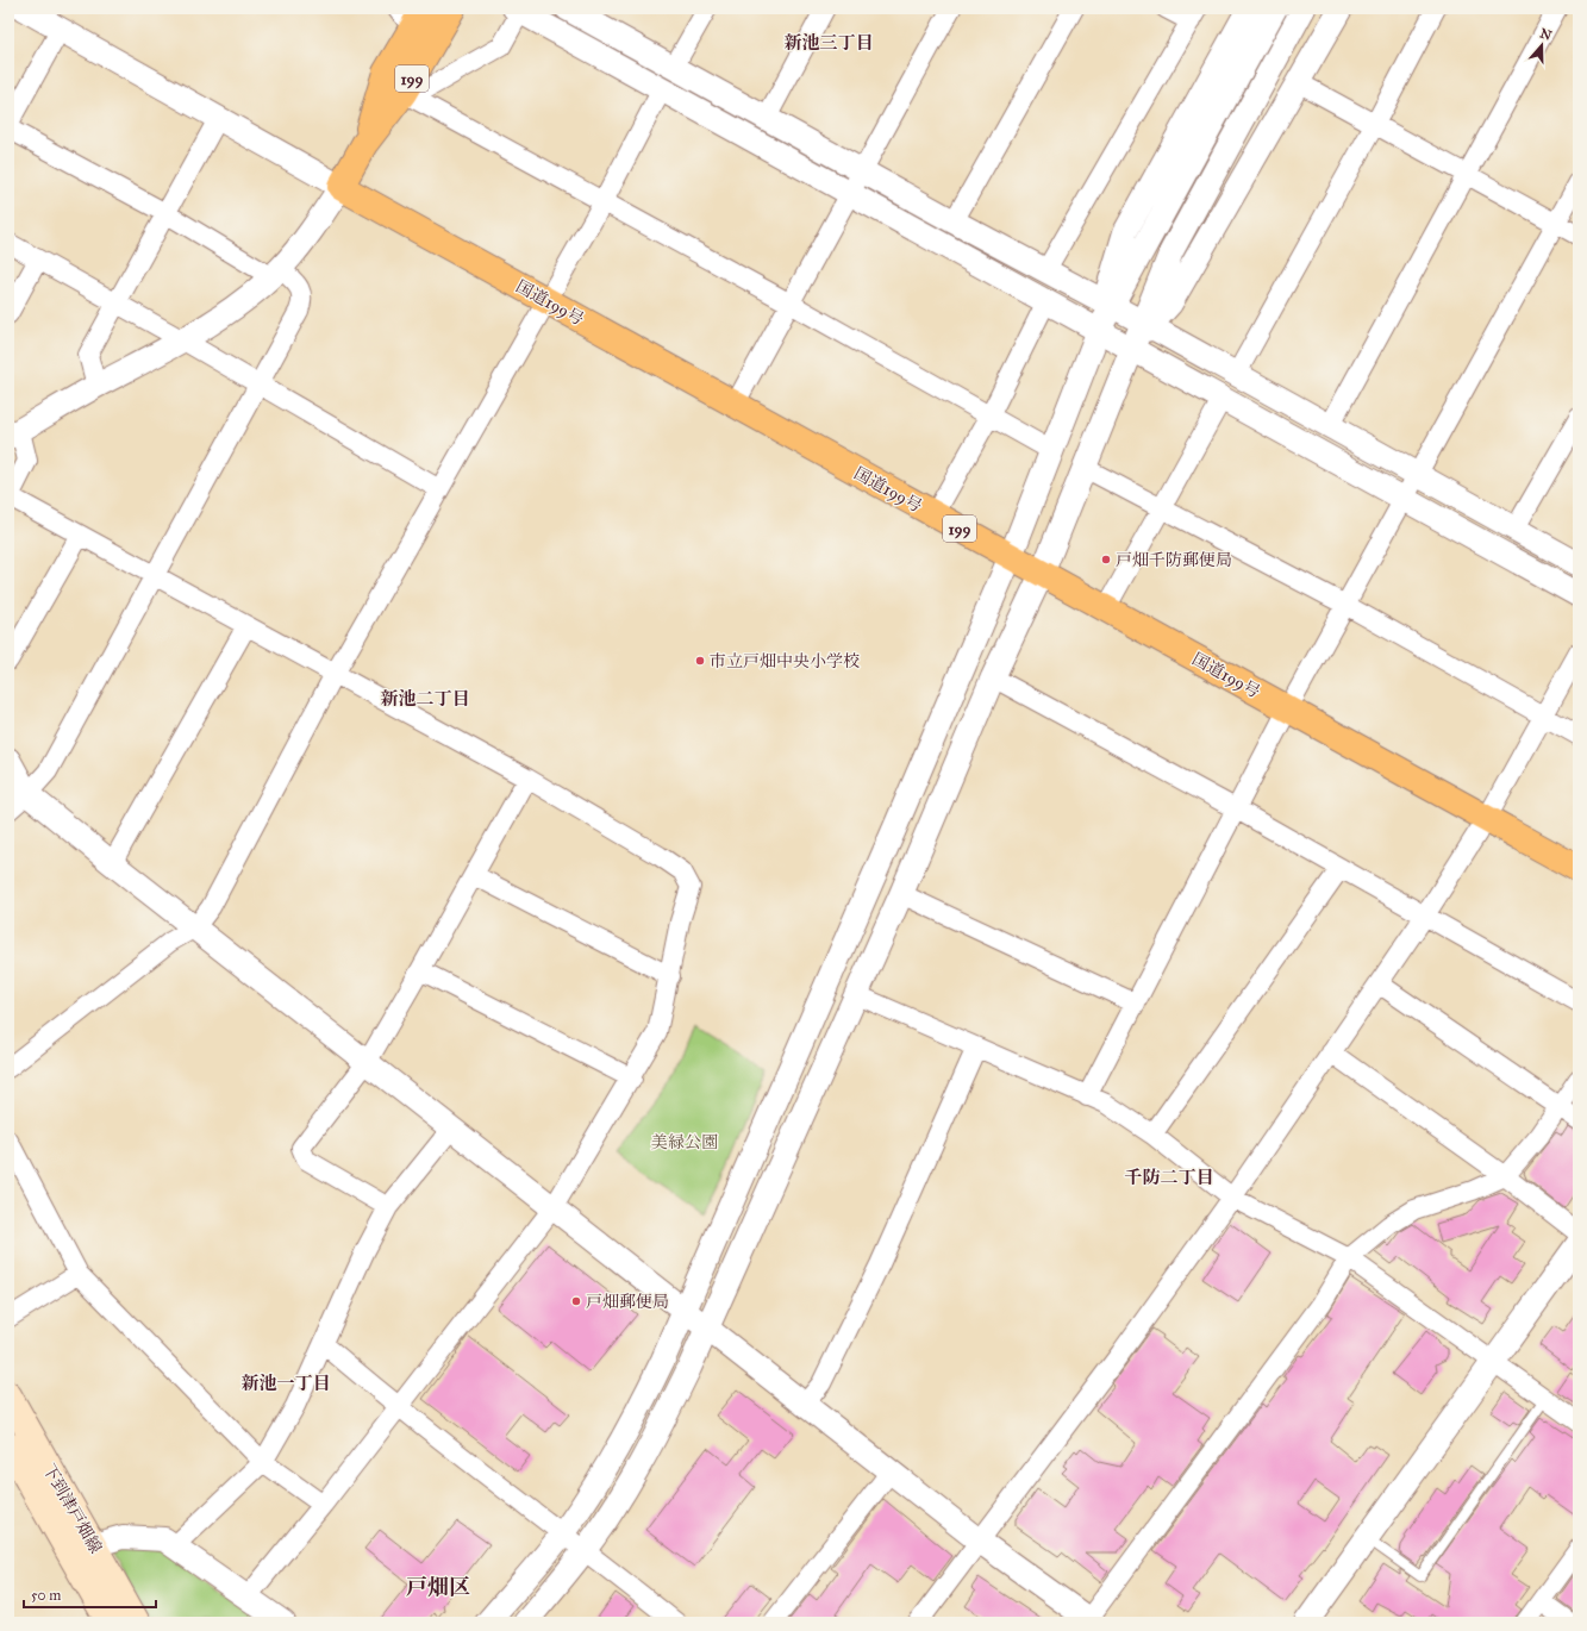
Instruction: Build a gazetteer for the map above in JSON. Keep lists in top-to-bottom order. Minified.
{"streets":{"highway":["199","国道199号"],"main road":["下到津戸畑線"]},"crossings":[["199","国道199号"]],"districts":["新池三丁目","新池二丁目","千防二丁目","新池一丁目","戸畑区"],"parks":["美緑公園"],"places":["戸畑千防郵便局","市立戸畑中央小学校","戸畑郵便局"],"scale_bar":"50 m","north":"top"}
